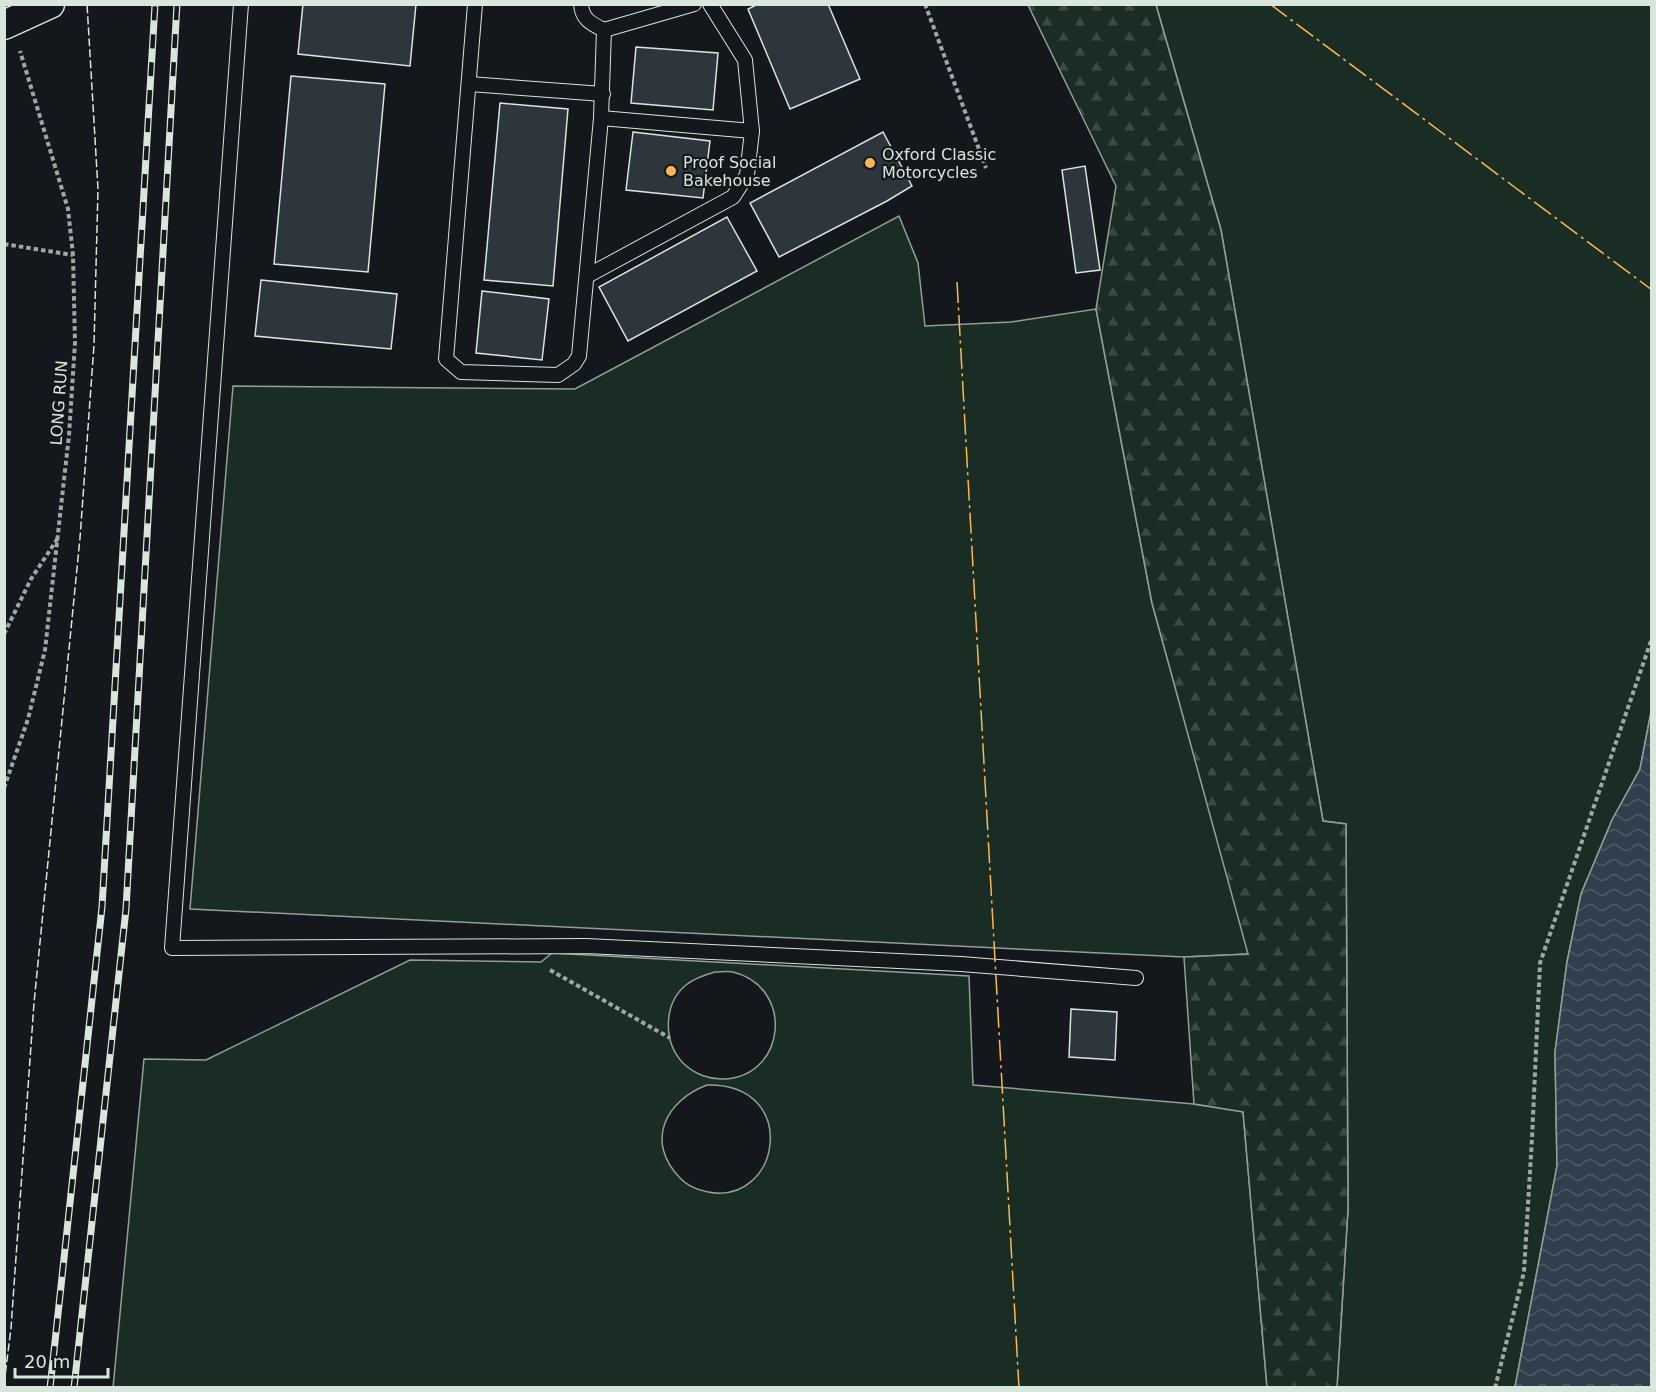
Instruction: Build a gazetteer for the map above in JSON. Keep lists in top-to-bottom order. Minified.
{"streets":{"path":["LONG RUN"]},"places":["Oxford Classic Motorcycles","Proof Social Bakehouse"],"scale_bar":"20 m"}
